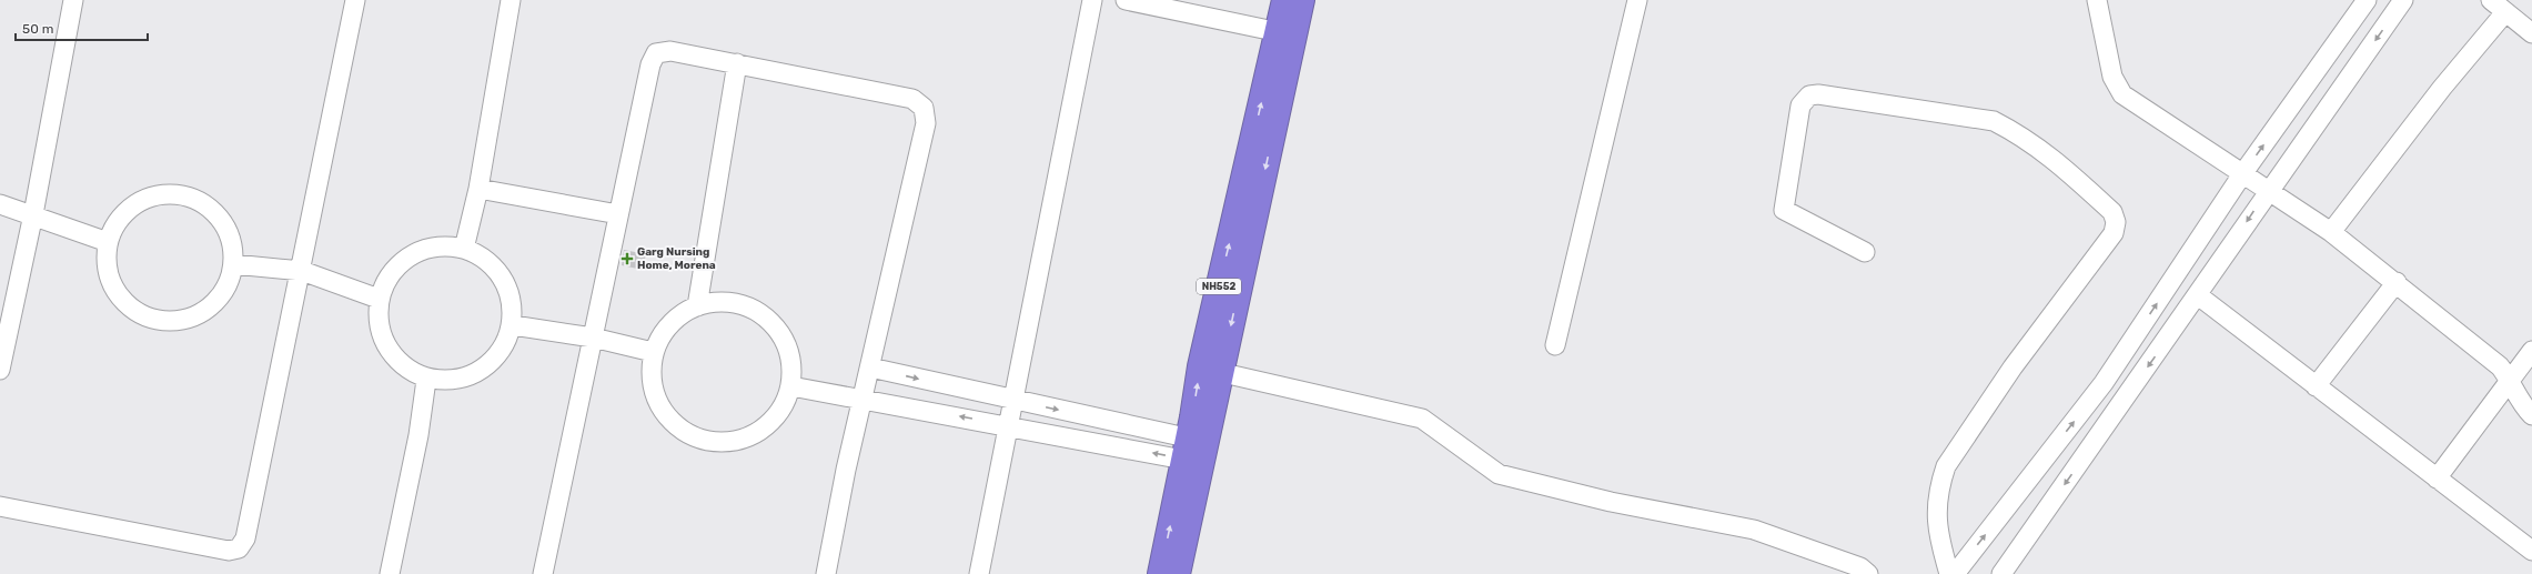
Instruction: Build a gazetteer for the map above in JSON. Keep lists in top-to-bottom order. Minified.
{"streets":{"highway":["NH552"]},"places":{"health":["Garg Nursing Home, Morena"]},"scale_bar":"50 m"}
